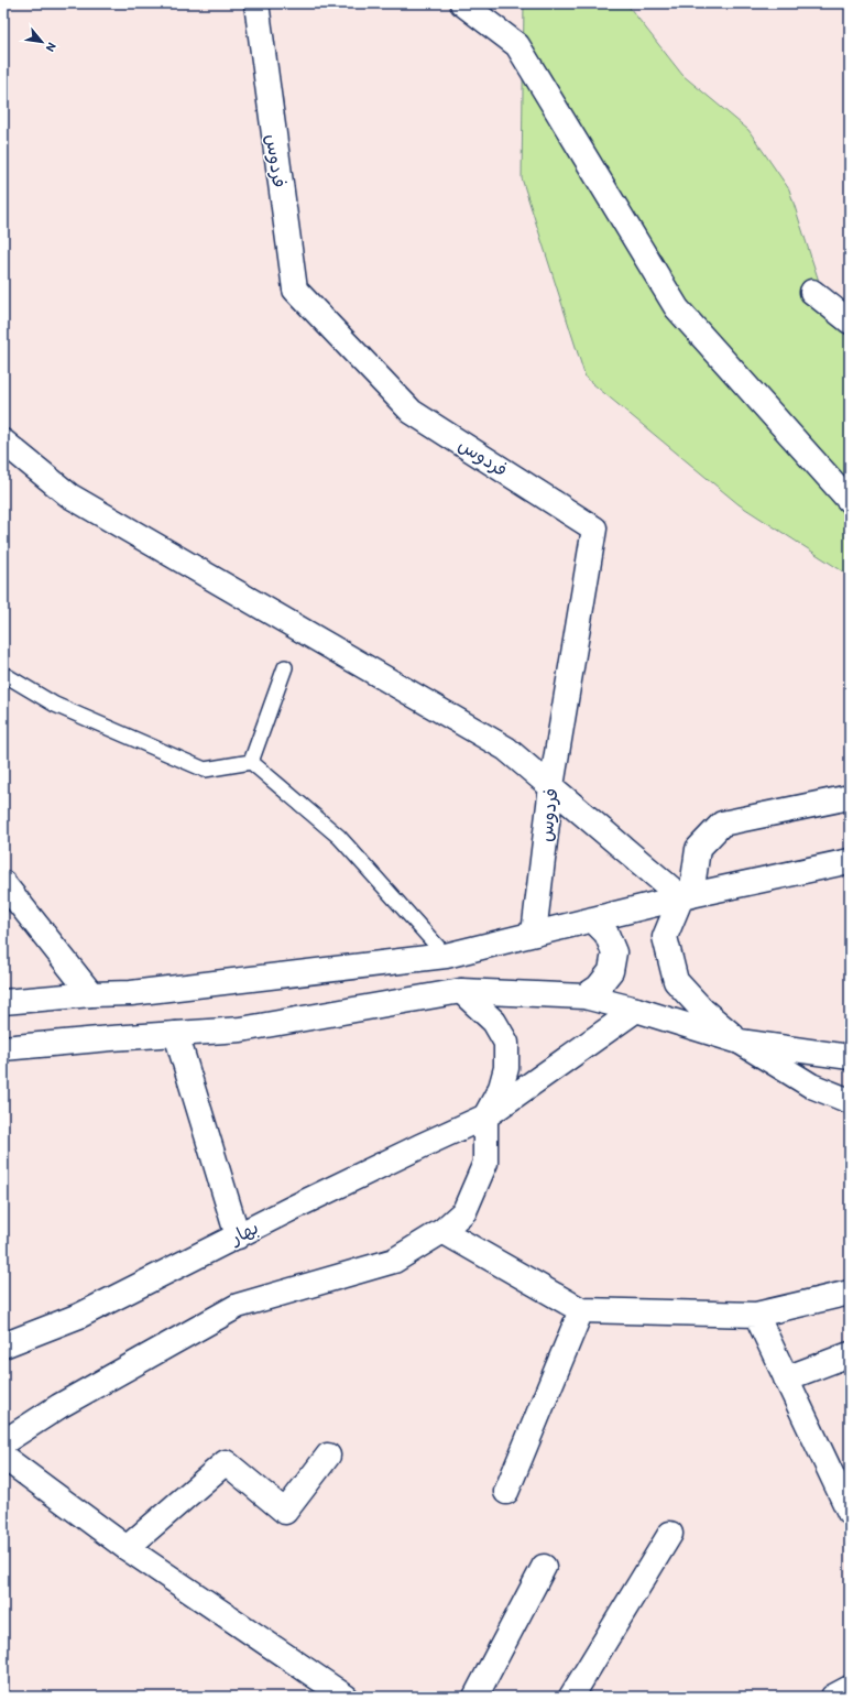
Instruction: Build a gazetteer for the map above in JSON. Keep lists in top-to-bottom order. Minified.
{"streets":{"street":["فردوس","بهار"]},"north":"bottom right"}
